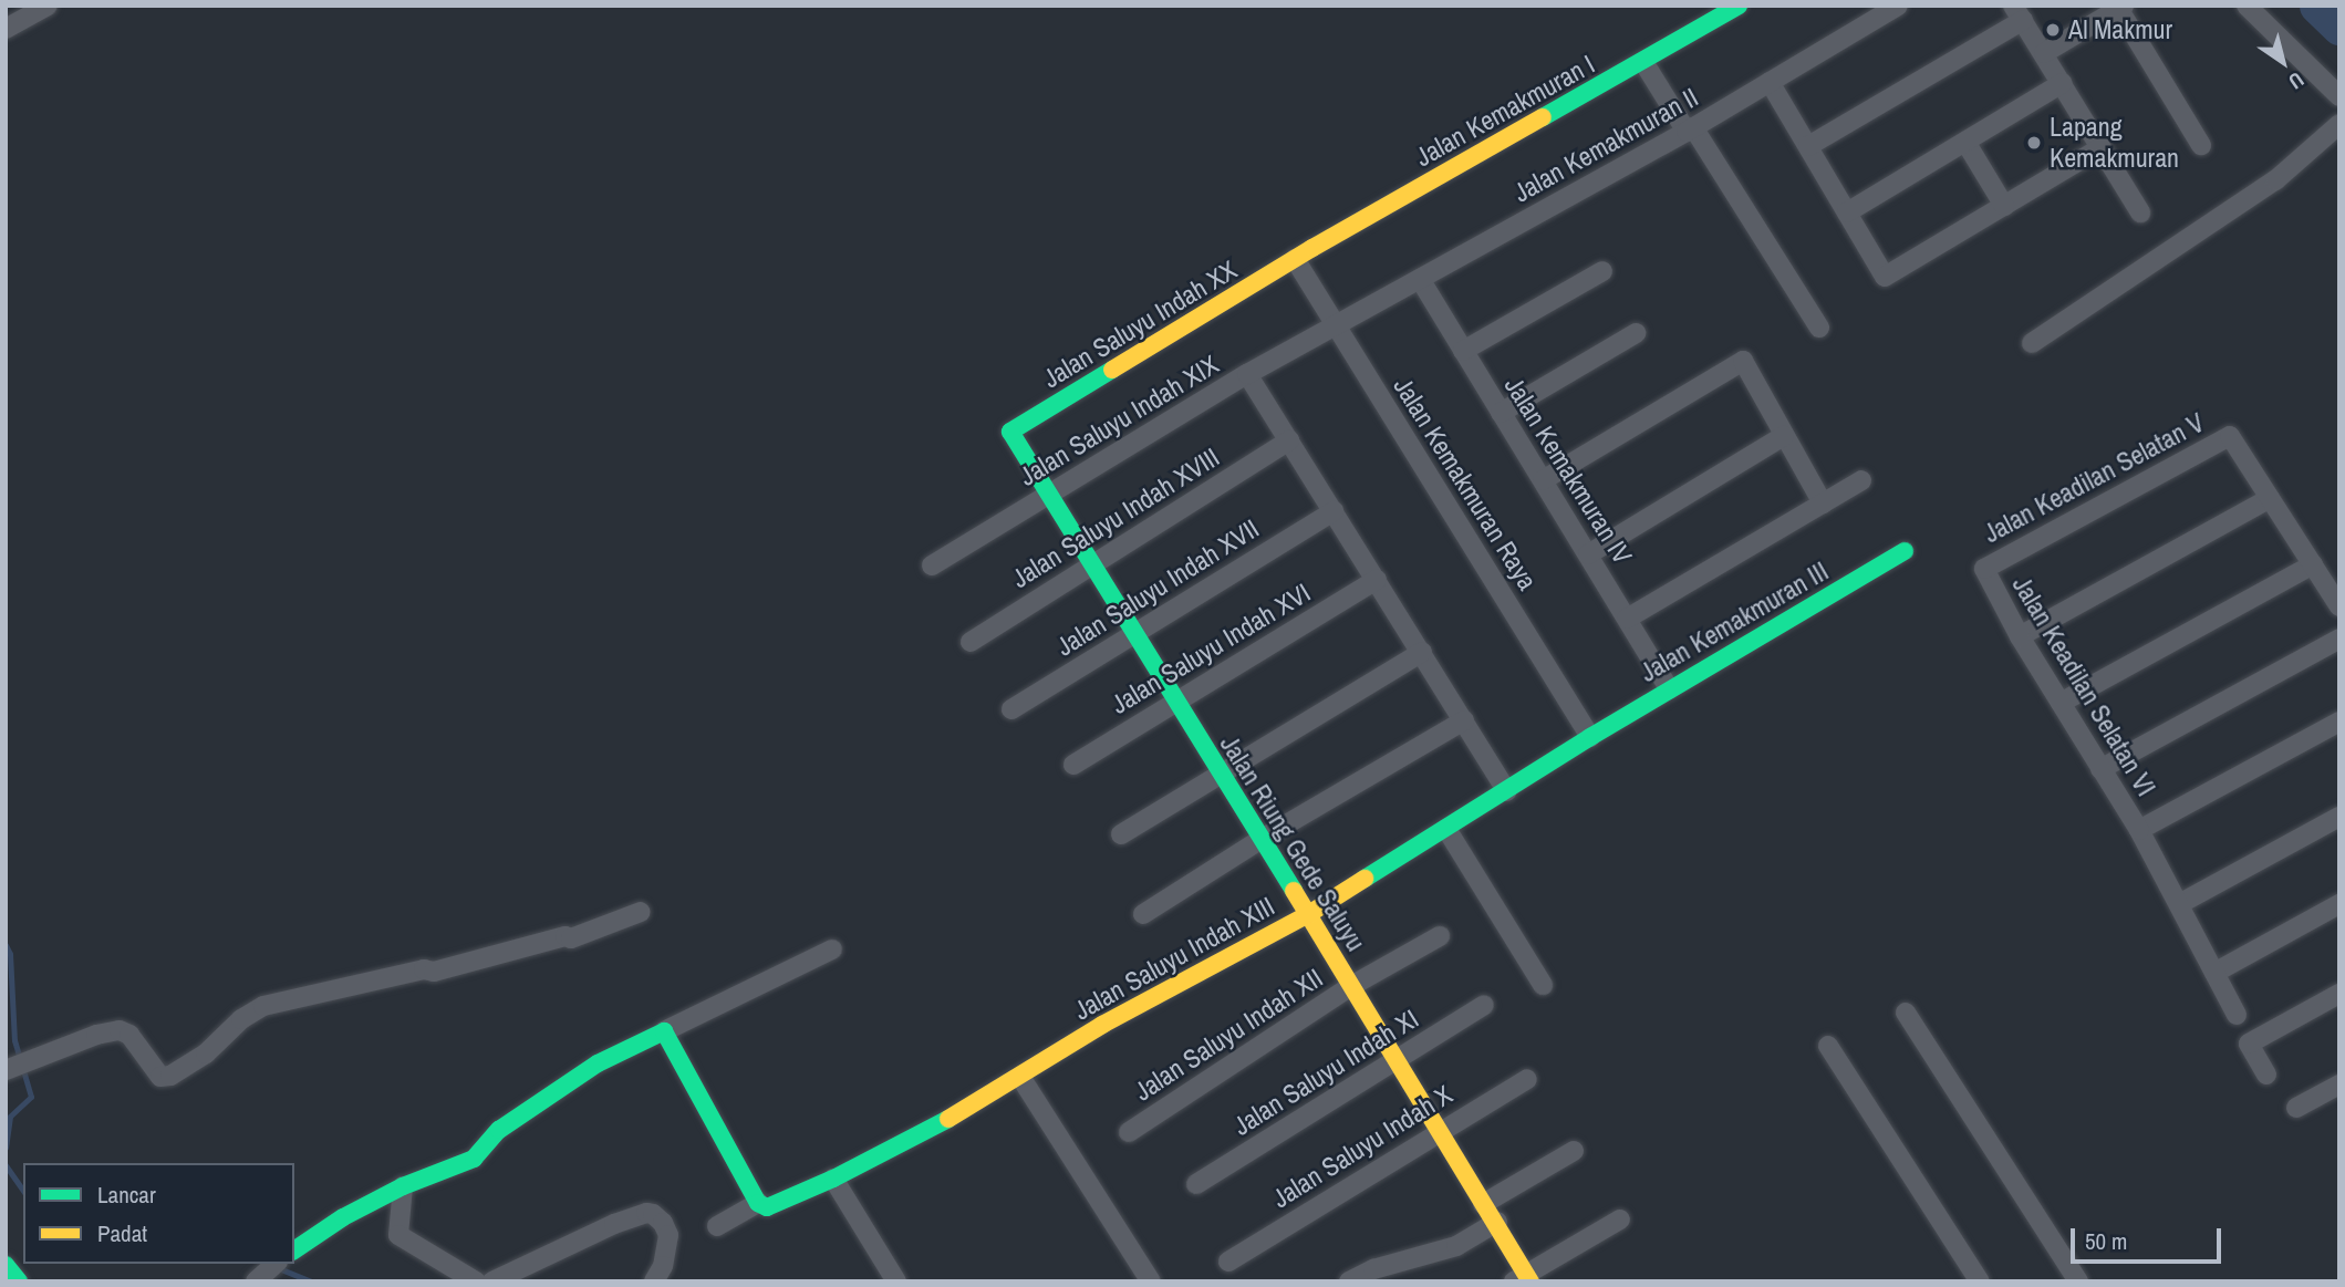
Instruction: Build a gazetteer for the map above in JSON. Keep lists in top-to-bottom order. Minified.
{"streets":{"street":["Jalan Kemakmuran I","Jalan Kemakmuran II","Jalan Saluyu Indah XX","Jalan Saluyu Indah XIX","Jalan Kemakmuran IV","Jalan Keadilan Selatan V","Jalan Kemakmuran Raya","Jalan Saluyu Indah XVIII","Jalan Saluyu Indah XVII","Jalan Kemakmuran III","Jalan Saluyu Indah XVI","Jalan Keadilan Selatan VI","Jalan Riung Gede Saluyu","Jalan Saluyu Indah XIII","Jalan Saluyu Indah XII","Jalan Saluyu Indah XI","Jalan Saluyu Indah X"]},"crossings":[["Jalan Kemakmuran I","Jalan Saluyu Indah XX"],["Jalan Kemakmuran I","Jalan Kemakmuran Raya"],["Jalan Kemakmuran II","Jalan Saluyu Indah XIX"],["Jalan Kemakmuran II","Jalan Kemakmuran IV"],["Jalan Kemakmuran II","Jalan Kemakmuran Raya"],["Jalan Saluyu Indah XX","Jalan Kemakmuran Raya"],["Jalan Saluyu Indah XX","Jalan Riung Gede Saluyu"],["Jalan Saluyu Indah XIX","Jalan Kemakmuran Raya"],["Jalan Saluyu Indah XIX","Jalan Riung Gede Saluyu"],["Jalan Kemakmuran IV","Jalan Kemakmuran III"],["Jalan Keadilan Selatan V","Jalan Keadilan Selatan VI"],["Jalan Kemakmuran Raya","Jalan Kemakmuran III"],["Jalan Kemakmuran Raya","Jalan Saluyu Indah XIII"],["Jalan Saluyu Indah XVIII","Jalan Riung Gede Saluyu"],["Jalan Saluyu Indah XVII","Jalan Riung Gede Saluyu"],["Jalan Kemakmuran III","Jalan Saluyu Indah XIII"],["Jalan Saluyu Indah XVI","Jalan Riung Gede Saluyu"],["Jalan Riung Gede Saluyu","Jalan Saluyu Indah XIII"],["Jalan Riung Gede Saluyu","Jalan Saluyu Indah XII"],["Jalan Riung Gede Saluyu","Jalan Saluyu Indah XI"],["Jalan Riung Gede Saluyu","Jalan Saluyu Indah X"]],"places":["Al Makmur","Lapang Kemakmuran"],"legend":["Lancar","Padat"],"scale_bar":"50 m","north":"bottom right"}
